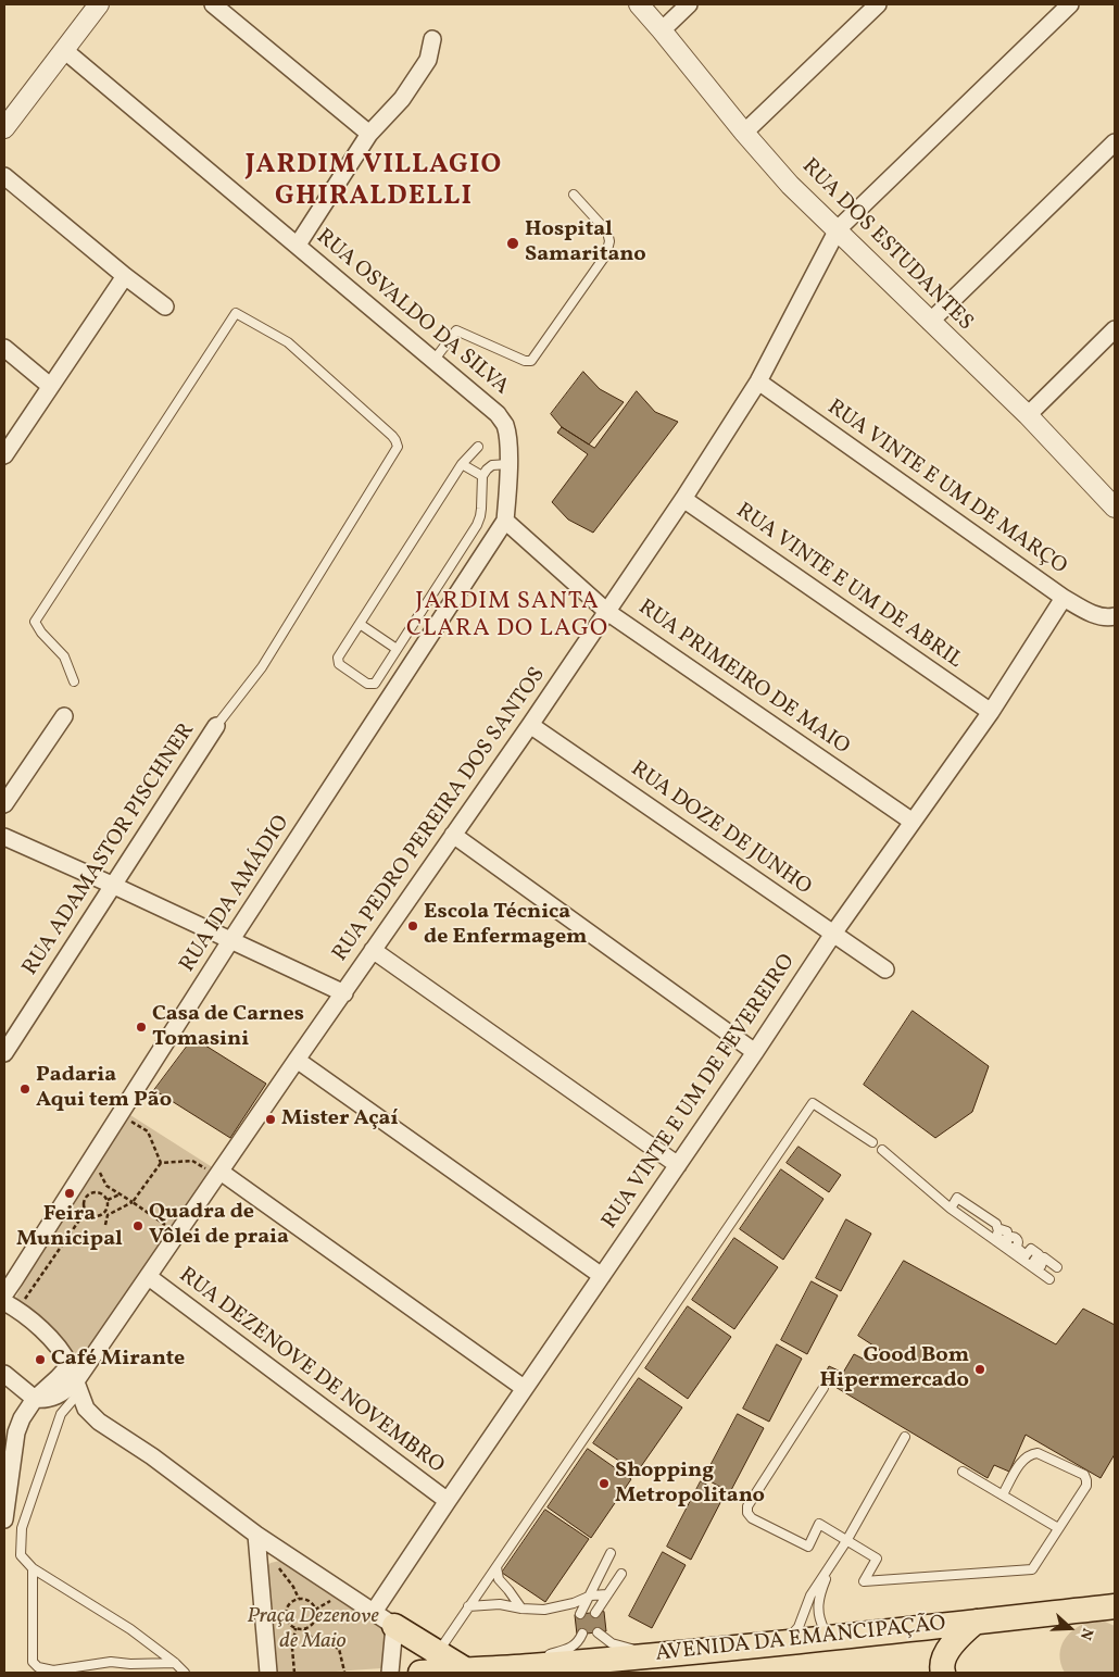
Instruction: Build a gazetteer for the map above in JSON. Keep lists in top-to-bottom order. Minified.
{"streets":{"main road":["AVENIDA DA EMANCIPAÇÃO"],"street":["RUA DOS ESTUDANTES","RUA OSVALDO DA SILVA","RUA VINTE E UM DE MARÇO","RUA VINTE E UM DE ABRIL","RUA PRIMEIRO DE MAIO","RUA PEDRO PEREIRA DOS SANTOS","RUA DOZE DE JUNHO","RUA ADAMASTOR PISCHNER","RUA IDA AMÁDIO","RUA VINTE E UM DE FEVEREIRO","RUA DEZENOVE DE NOVEMBRO"]},"crossings":[["RUA DOS ESTUDANTES","RUA PEDRO PEREIRA DOS SANTOS"],["RUA OSVALDO DA SILVA","RUA PRIMEIRO DE MAIO"],["RUA OSVALDO DA SILVA","RUA IDA AMÁDIO"],["RUA VINTE E UM DE MARÇO","RUA PEDRO PEREIRA DOS SANTOS"],["RUA VINTE E UM DE MARÇO","RUA VINTE E UM DE FEVEREIRO"],["RUA VINTE E UM DE ABRIL","RUA PEDRO PEREIRA DOS SANTOS"],["RUA VINTE E UM DE ABRIL","RUA VINTE E UM DE FEVEREIRO"],["RUA PRIMEIRO DE MAIO","RUA PEDRO PEREIRA DOS SANTOS"],["RUA PRIMEIRO DE MAIO","RUA IDA AMÁDIO"],["RUA PRIMEIRO DE MAIO","RUA VINTE E UM DE FEVEREIRO"],["RUA PEDRO PEREIRA DOS SANTOS","RUA DOZE DE JUNHO"],["RUA PEDRO PEREIRA DOS SANTOS","RUA DEZENOVE DE NOVEMBRO"],["RUA DOZE DE JUNHO","RUA VINTE E UM DE FEVEREIRO"],["RUA VINTE E UM DE FEVEREIRO","RUA DEZENOVE DE NOVEMBRO"]],"districts":["JARDIM VILLAGIO GHIRALDELLI","JARDIM SANTA CLARA DO LAGO"],"parks":["Praça Dezenove de Maio"],"places":["Hospital Samaritano","Escola Técnica de Enfermagem","Casa de Carnes Tomasini","Padaria Aqui tem Pão","Mister Açaí","Feira Municipal","Quadra de Vôlei de praia","Café Mirante","Good Bom Hipermercado","Shopping Metropolitano"],"north":"right"}
